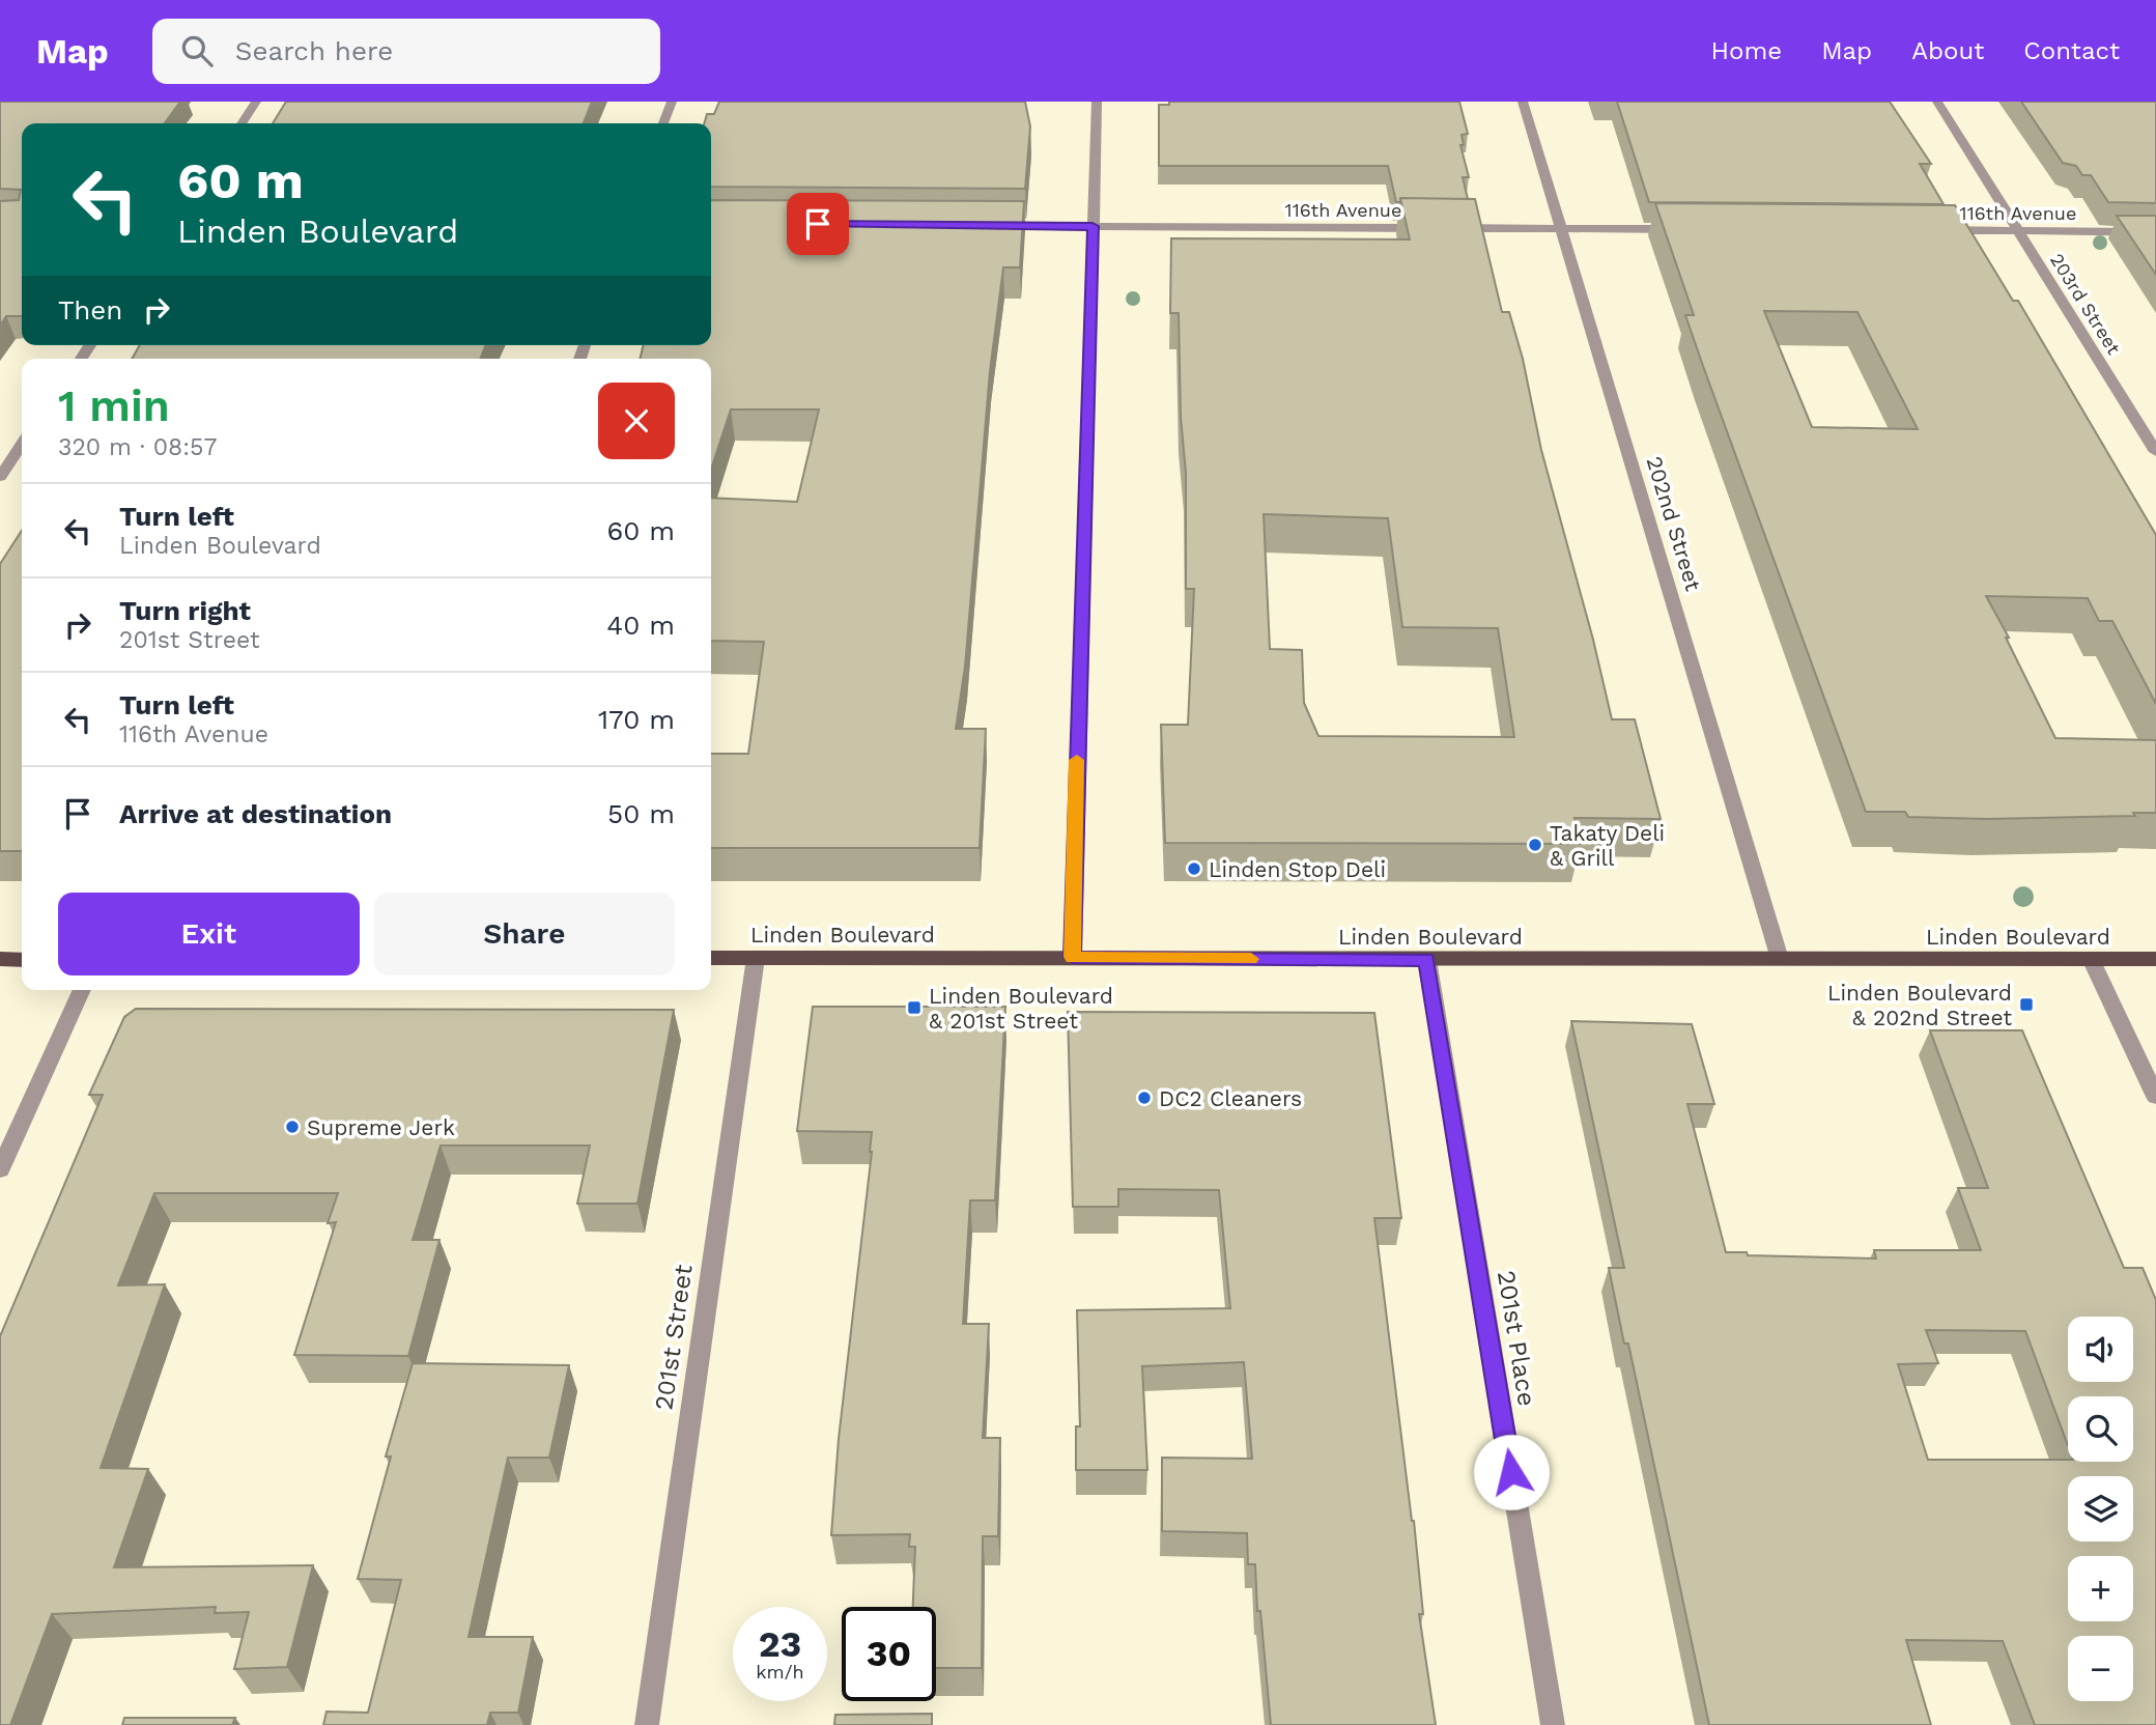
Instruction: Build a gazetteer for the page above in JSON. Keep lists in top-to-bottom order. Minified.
{"streets":{"main road":["Linden Boulevard"],"street":["116th Avenue","203rd Street","202nd Street","201st Street","201st Place"]},"crossings":[["116th Avenue","203rd Street"],["202nd Street","Linden Boulevard"],["Linden Boulevard","201st Street"],["Linden Boulevard","201st Place"]],"places":{"other":["Takaty Deli & Grill","Linden Stop Deli","DC2 Cleaners","Supreme Jerk"],"transit":["Linden Boulevard & 202nd Street","Linden Boulevard & 201st Street"]},"page":{"header":"Map","search":"Search here","nav":["Home","Map","About","Contact"],"turn":["60 m","Linden Boulevard"],"then":"Then","heading":["1 min","320 m · 08:57"],"list":[{"name":"Turn left","note":"Linden Boulevard","value":"60 m"},{"name":"Turn right","note":"201st Street","value":"40 m"},{"name":"Turn left","note":"116th Avenue","value":"170 m"},{"name":"Arrive at destination","value":"50 m"}],"buttons":["Exit","Share"],"map_buttons":["+","−"],"speed":"23 km/h","limit":"30"}}
